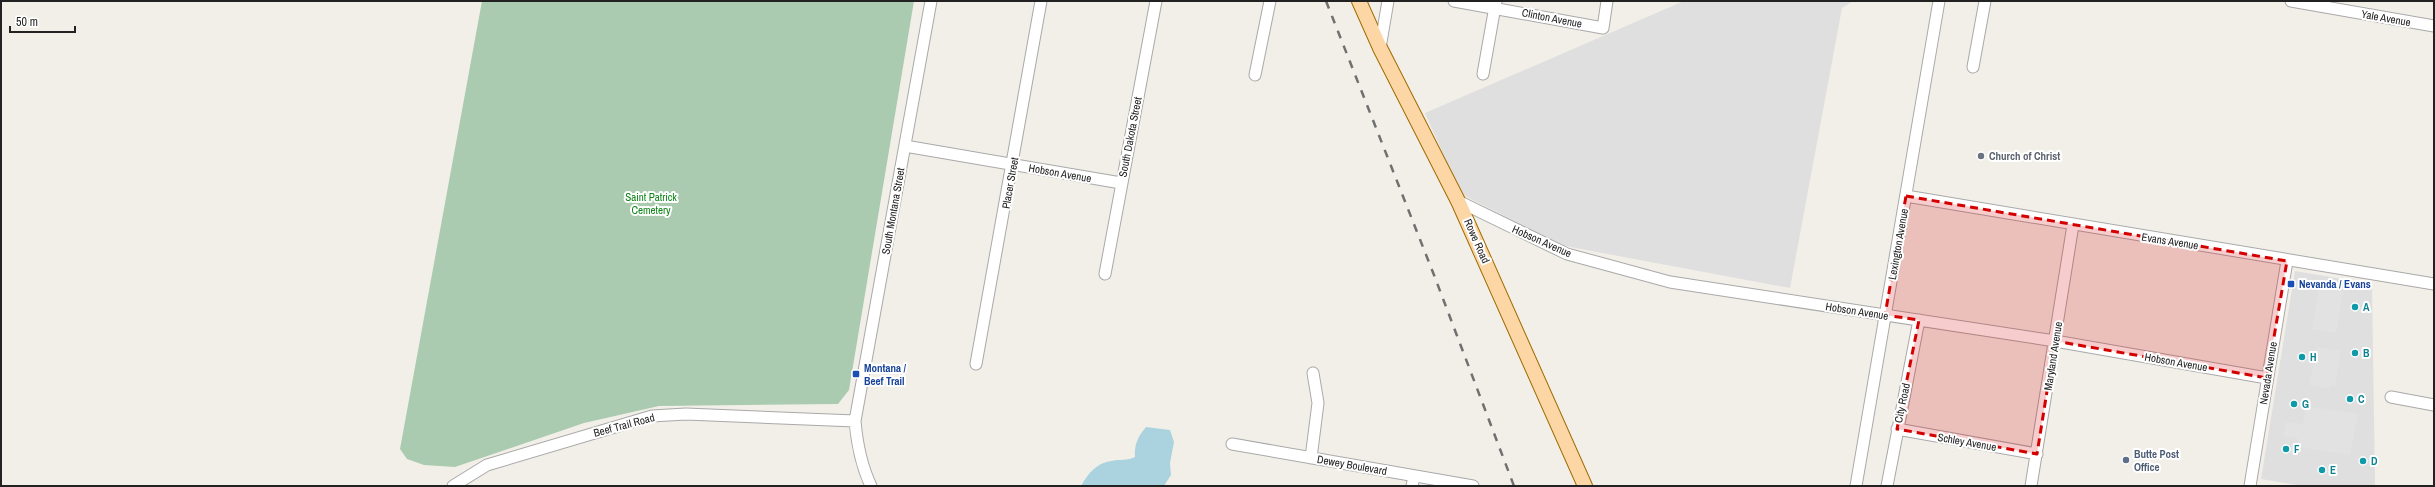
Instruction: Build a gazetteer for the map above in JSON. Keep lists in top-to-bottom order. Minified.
{"streets":{"main road":["Rowe Road"],"street":["Clinton Avenue","Yale Avenue","South Dakota Street","Hobson Avenue","Placer Street","South Montana Street","Evans Avenue","Lexington Avenue","Maryland Avenue","Nevada Avenue","City Road","Beef Trail Road","Schley Avenue","Dewey Boulevard"]},"crossings":[["South Dakota Street","Hobson Avenue"],["Hobson Avenue","Placer Street"],["Hobson Avenue","South Montana Street"],["Hobson Avenue","Rowe Road"],["Hobson Avenue","Lexington Avenue"],["Hobson Avenue","Maryland Avenue"],["Hobson Avenue","Nevada Avenue"],["Hobson Avenue","City Road"],["South Montana Street","Beef Trail Road"],["Evans Avenue","Lexington Avenue"],["Evans Avenue","Maryland Avenue"],["Evans Avenue","Nevada Avenue"],["Maryland Avenue","Schley Avenue"],["City Road","Schley Avenue"]],"parks":["Saint Patrick Cemetery"],"places":{"other":["Church of Christ","A","B","H","C","G","F","Butte Post Office","D","E"],"transit":["Nevanda / Evans","Montana / Beef Trail"]},"scale_bar":"50 m"}
